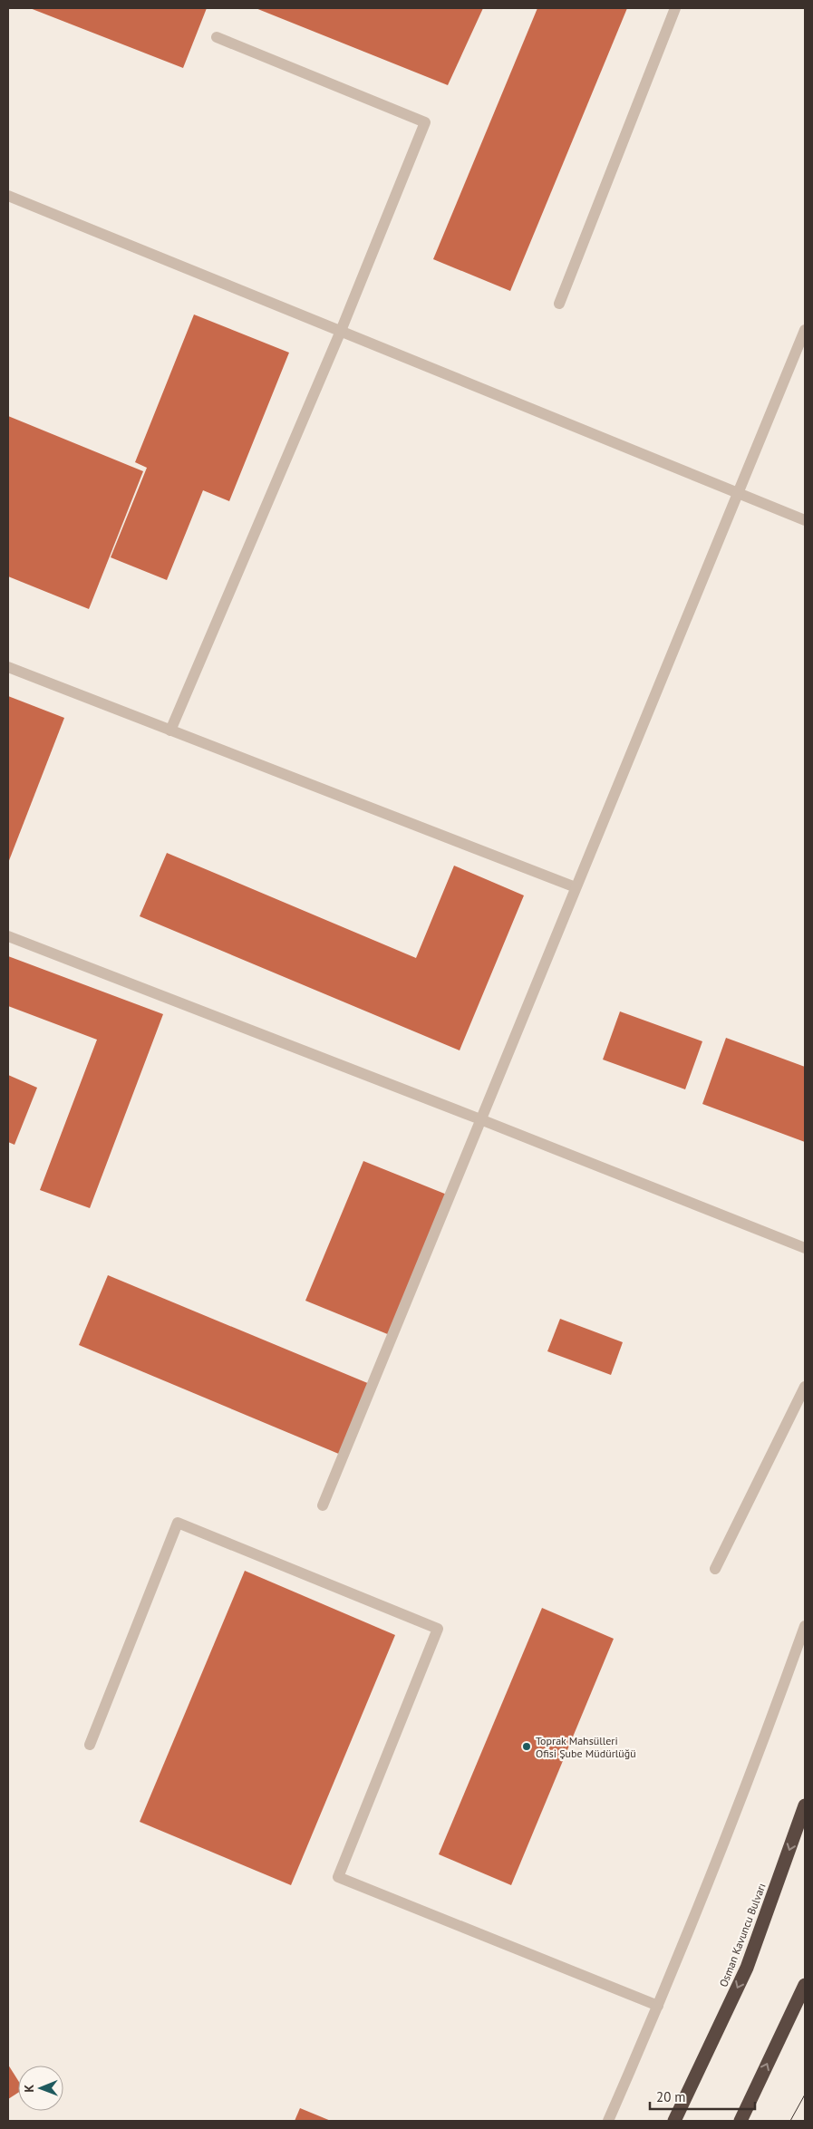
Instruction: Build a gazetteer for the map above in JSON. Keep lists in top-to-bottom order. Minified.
{"streets":{"highway":["Osman Kavuncu Bulvarı"]},"places":["Toprak Mahsülleri Ofisi Şube Müdürlüğü"],"scale_bar":"20 m","north":"left"}
